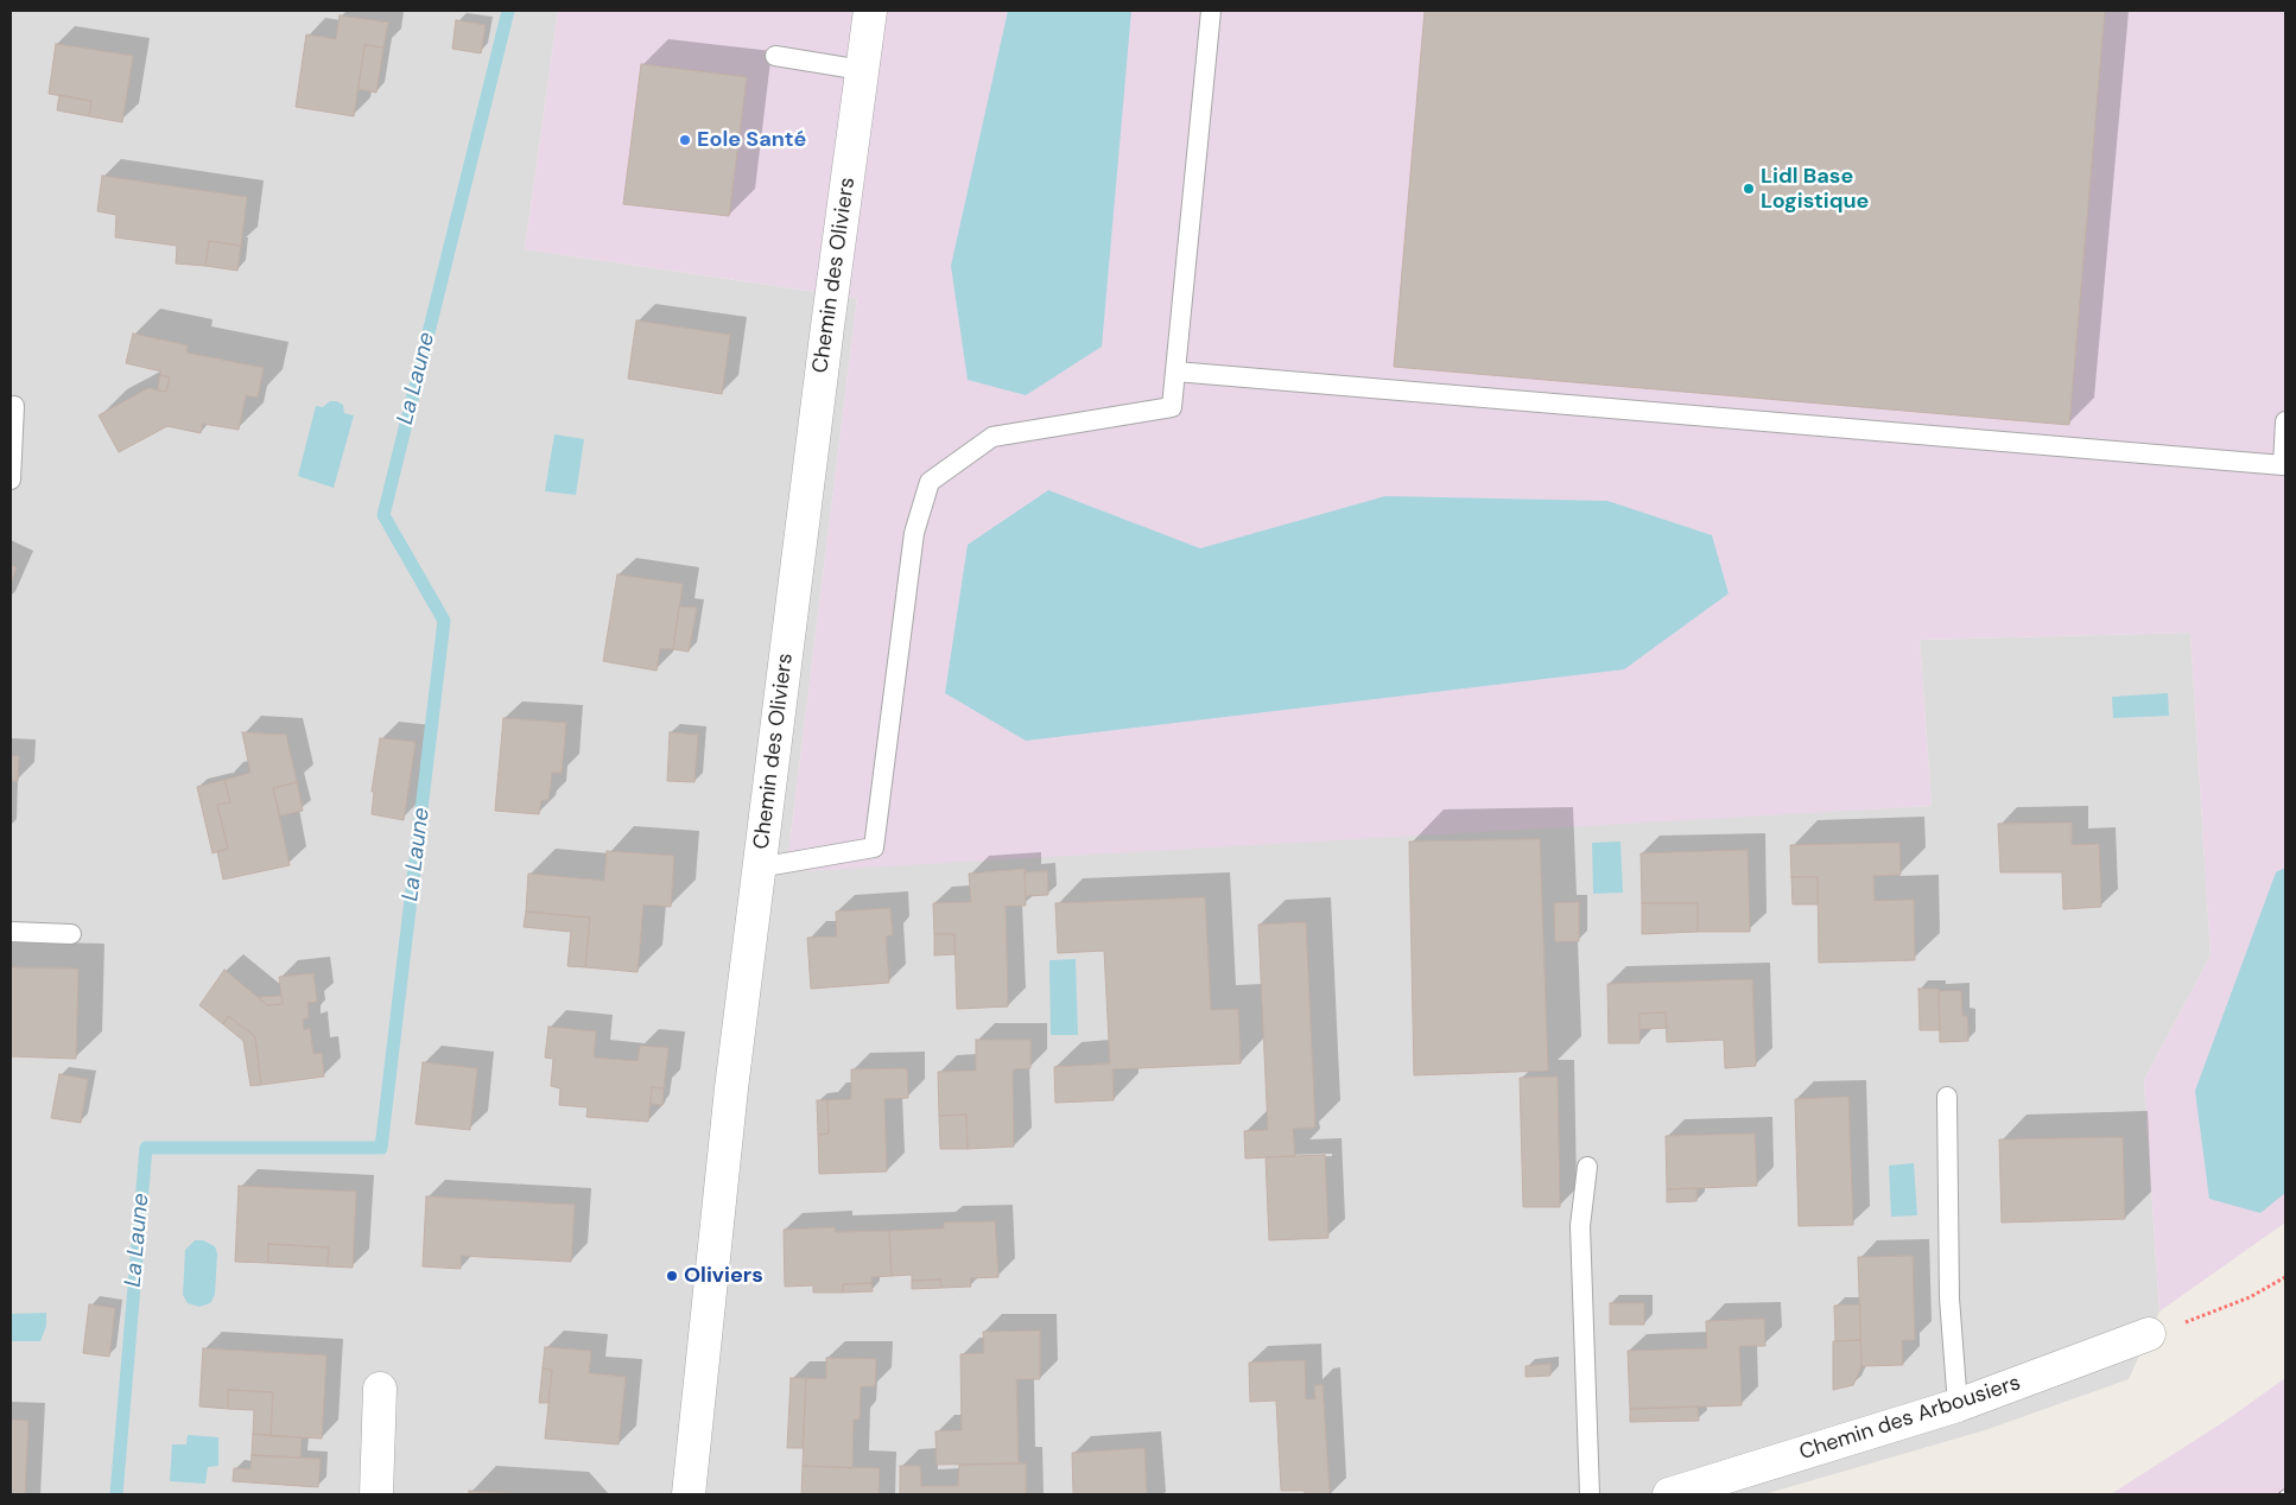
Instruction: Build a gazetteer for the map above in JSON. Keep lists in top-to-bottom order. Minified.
{"streets":{"street":["Chemin des Oliviers","Chemin des Arbousiers"]},"water":["La Laune"],"places":["Eole Santé","Lidl Base Logistique","Oliviers"]}
